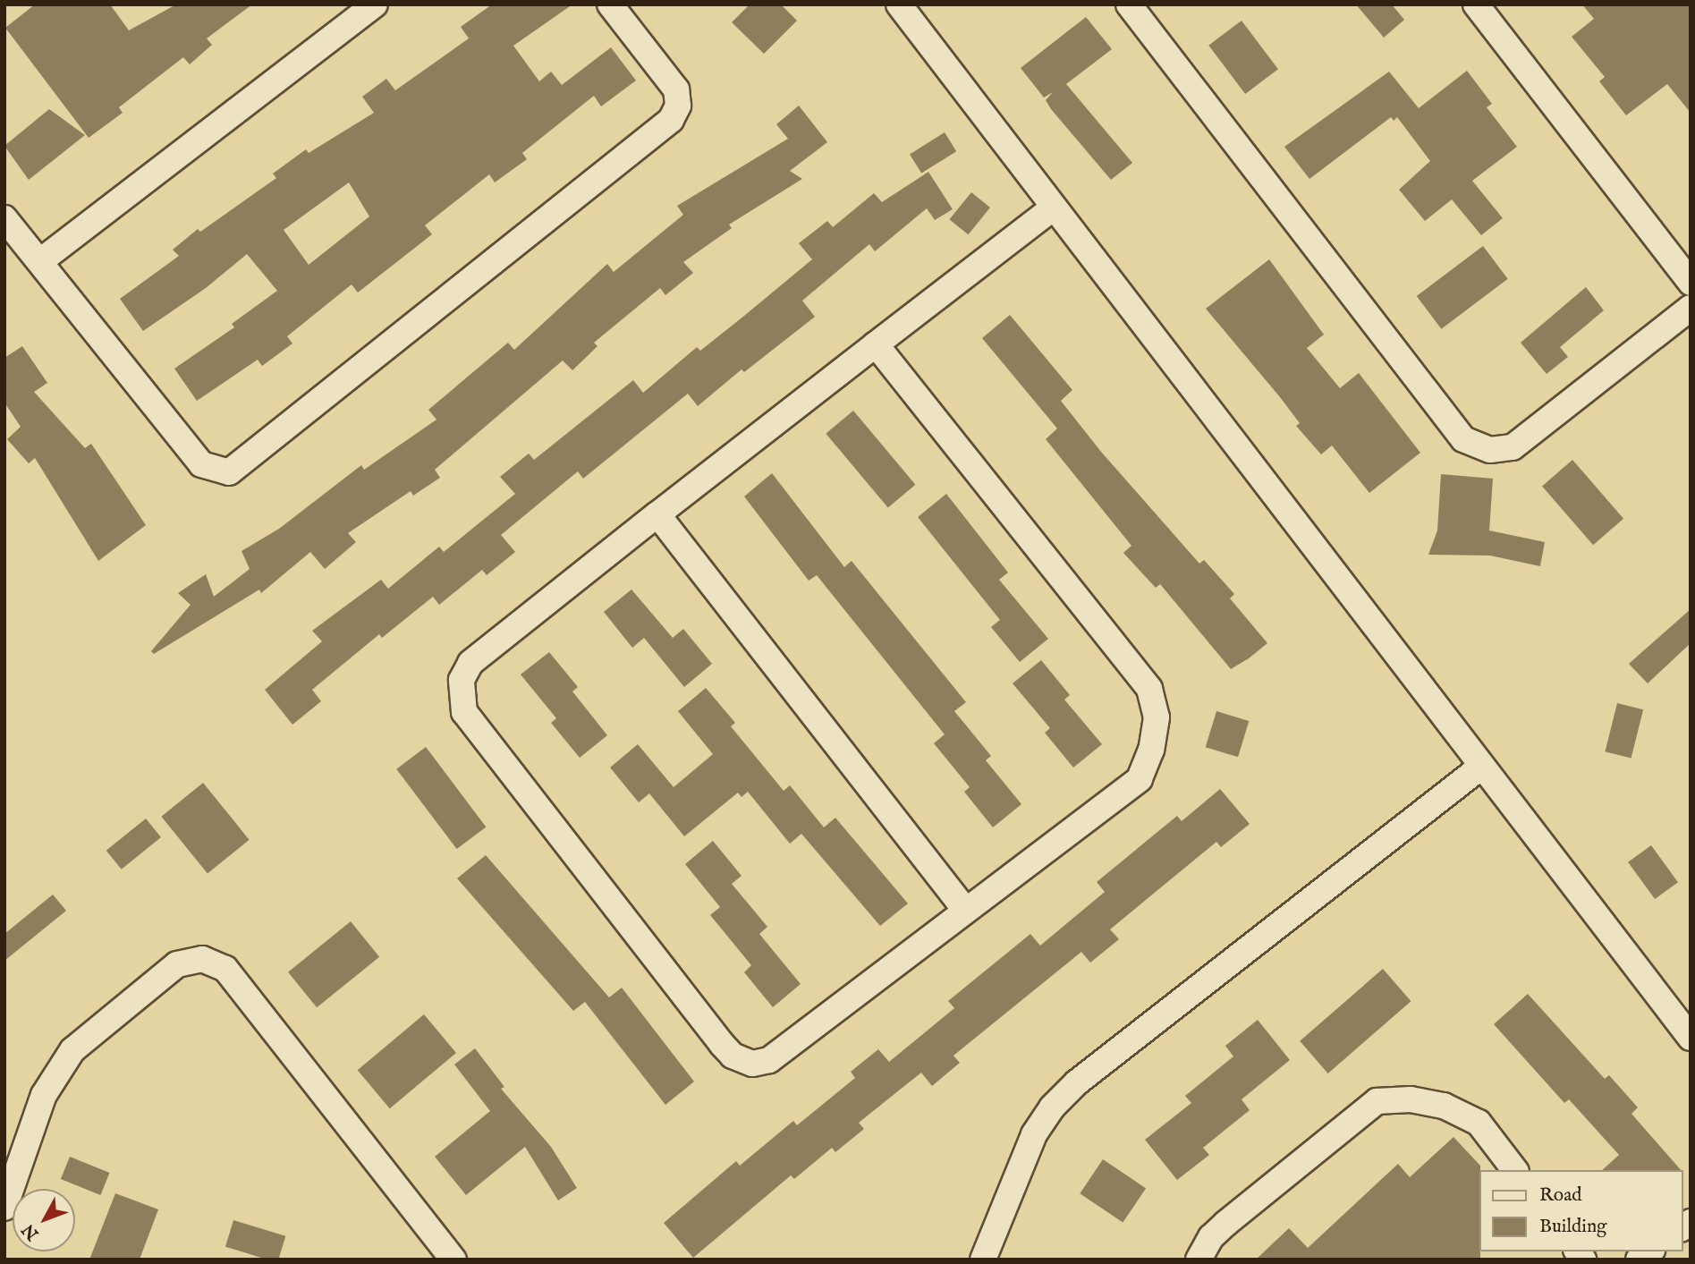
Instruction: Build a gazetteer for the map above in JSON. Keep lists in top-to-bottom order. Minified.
{"legend":["Road","Building"],"north":"bottom left"}
